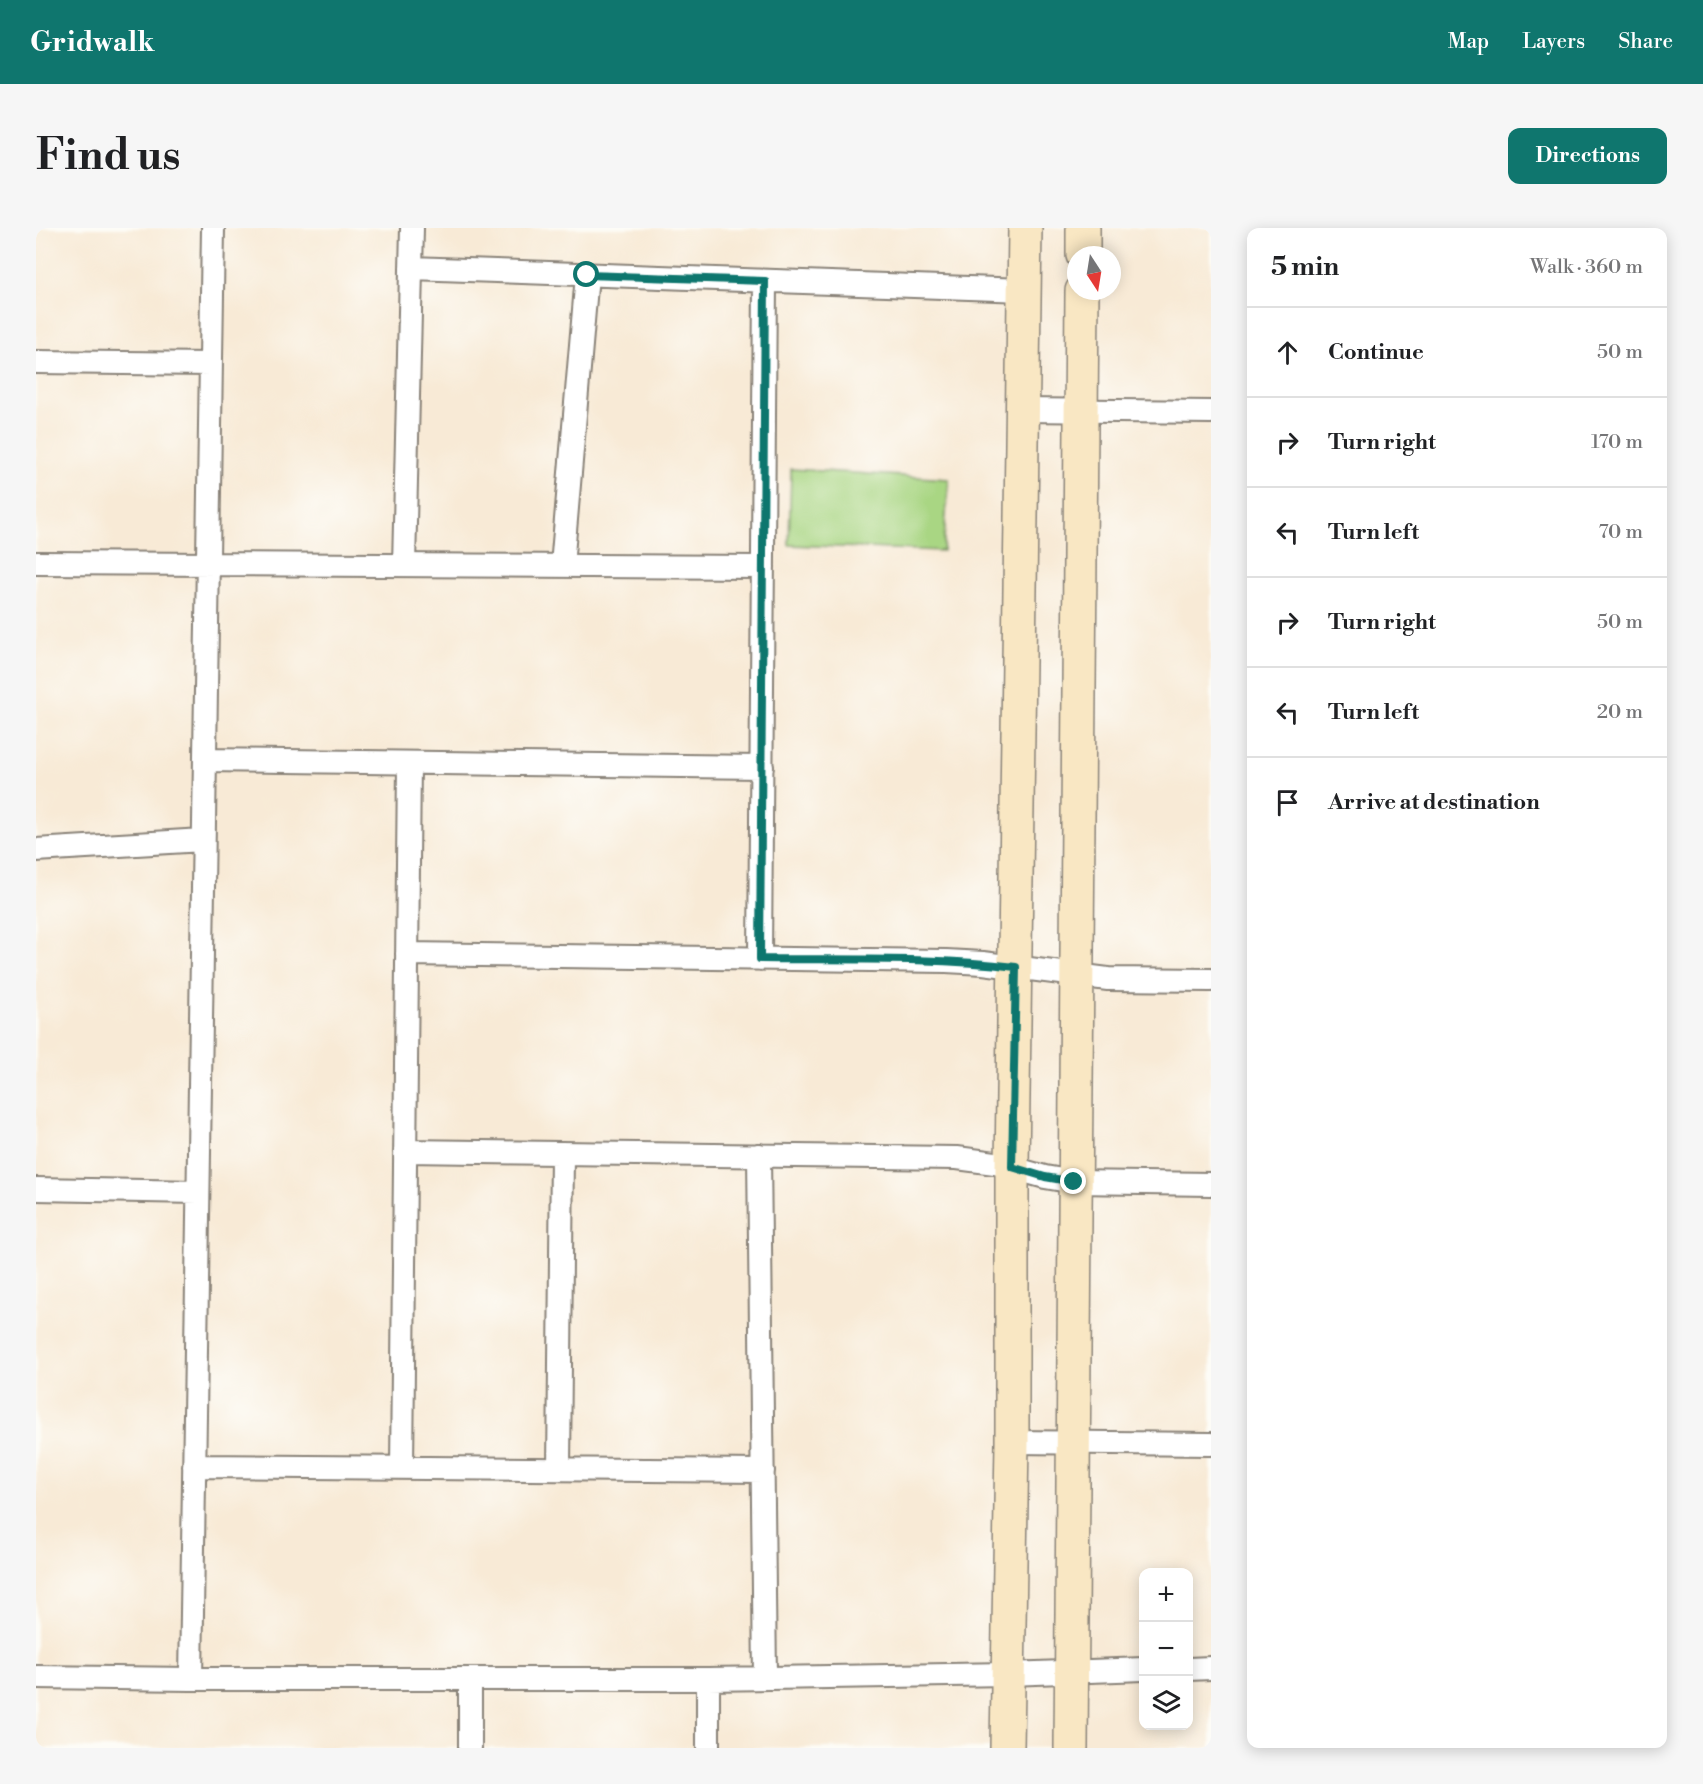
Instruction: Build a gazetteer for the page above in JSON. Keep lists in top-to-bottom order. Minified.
{"north":"bottom","page":{"header":"Gridwalk","nav":["Map","Layers","Share"],"buttons":"Directions","title":"Find us","heading":["5 min","Walk · 360 m"],"list":[["Continue","50 m"],["Turn right","170 m"],["Turn left","70 m"],["Turn right","50 m"],["Turn left","20 m"],"Arrive at destination"],"map_buttons":["+","−"]}}
